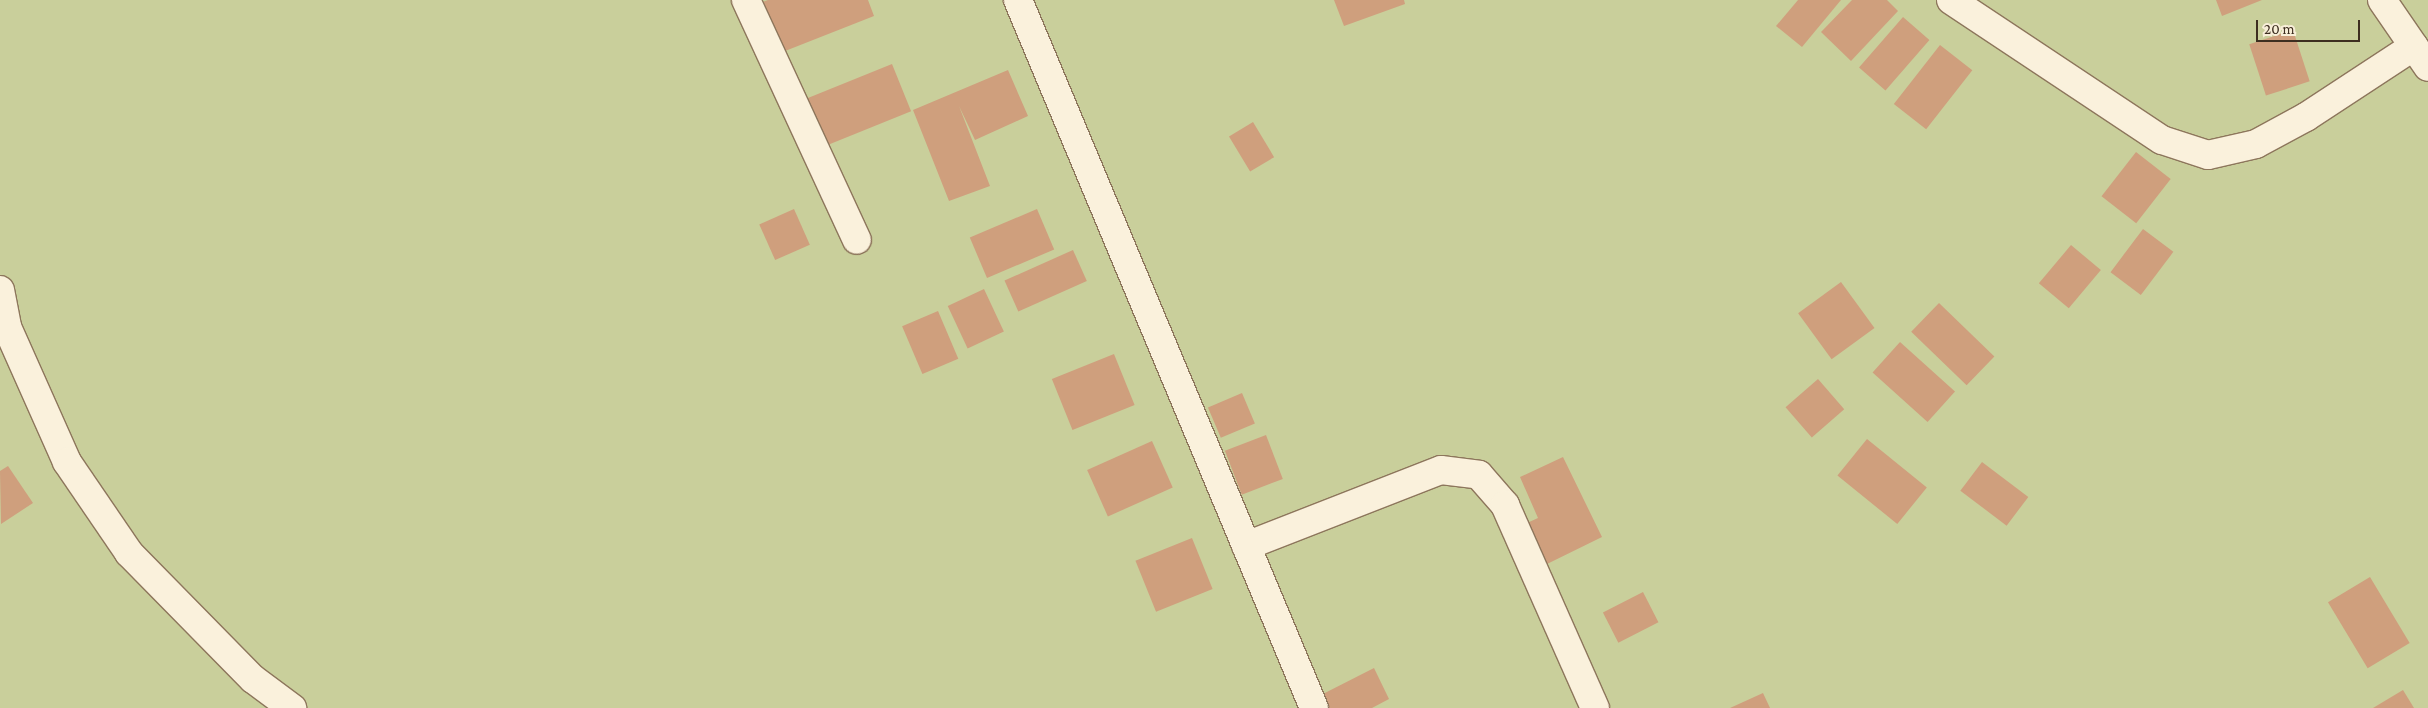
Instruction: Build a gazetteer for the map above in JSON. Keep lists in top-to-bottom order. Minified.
{"scale_bar":"20 m"}
